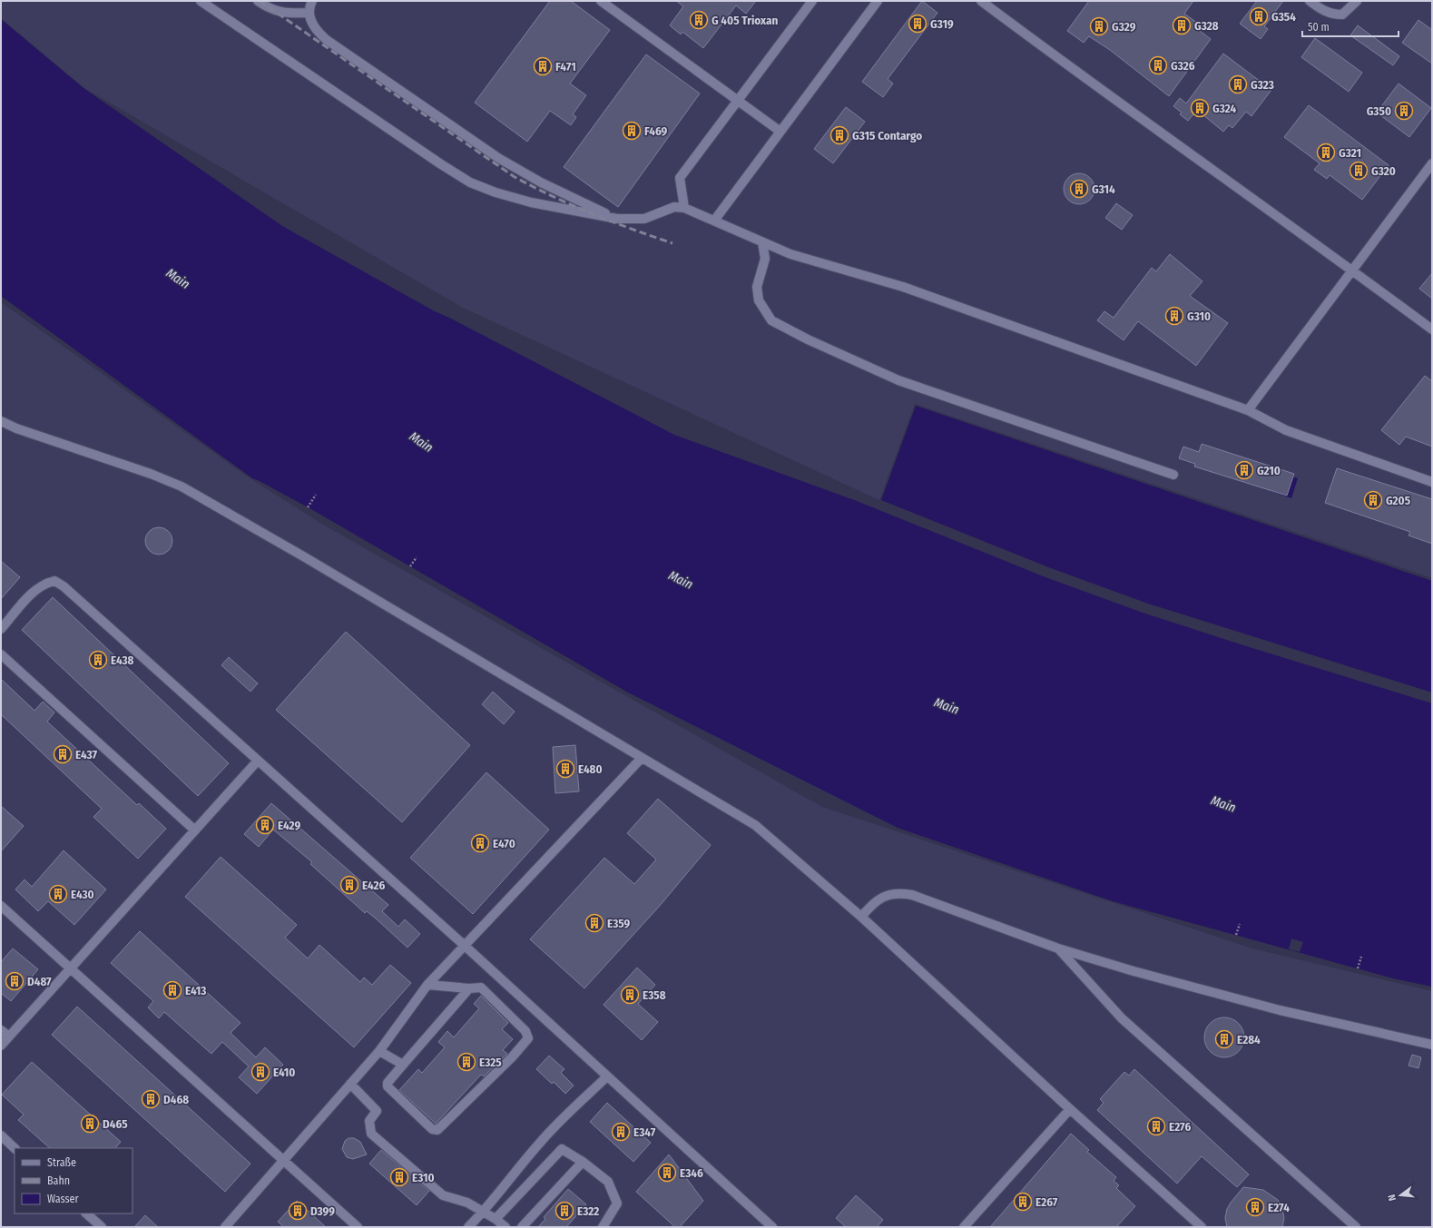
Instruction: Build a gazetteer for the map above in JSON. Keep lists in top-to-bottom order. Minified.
{"water":["Main"],"places":{"building":["G354","G 405 Trioxan","G319","G328","G329","G326","F471","G323","G324","G350","F469","G315 Contargo","G321","G320","G314","G310","G210","G205","E438","E437","E480","E429","E470","E426","E430","E359","D487","E413","E358","E284","E325","E410","D468","D465","E276","E347","E346","E310","E267","E274","D399","E322"]},"legend":["Straße","Bahn","Wasser"],"scale_bar":"50 m","north":"left"}
